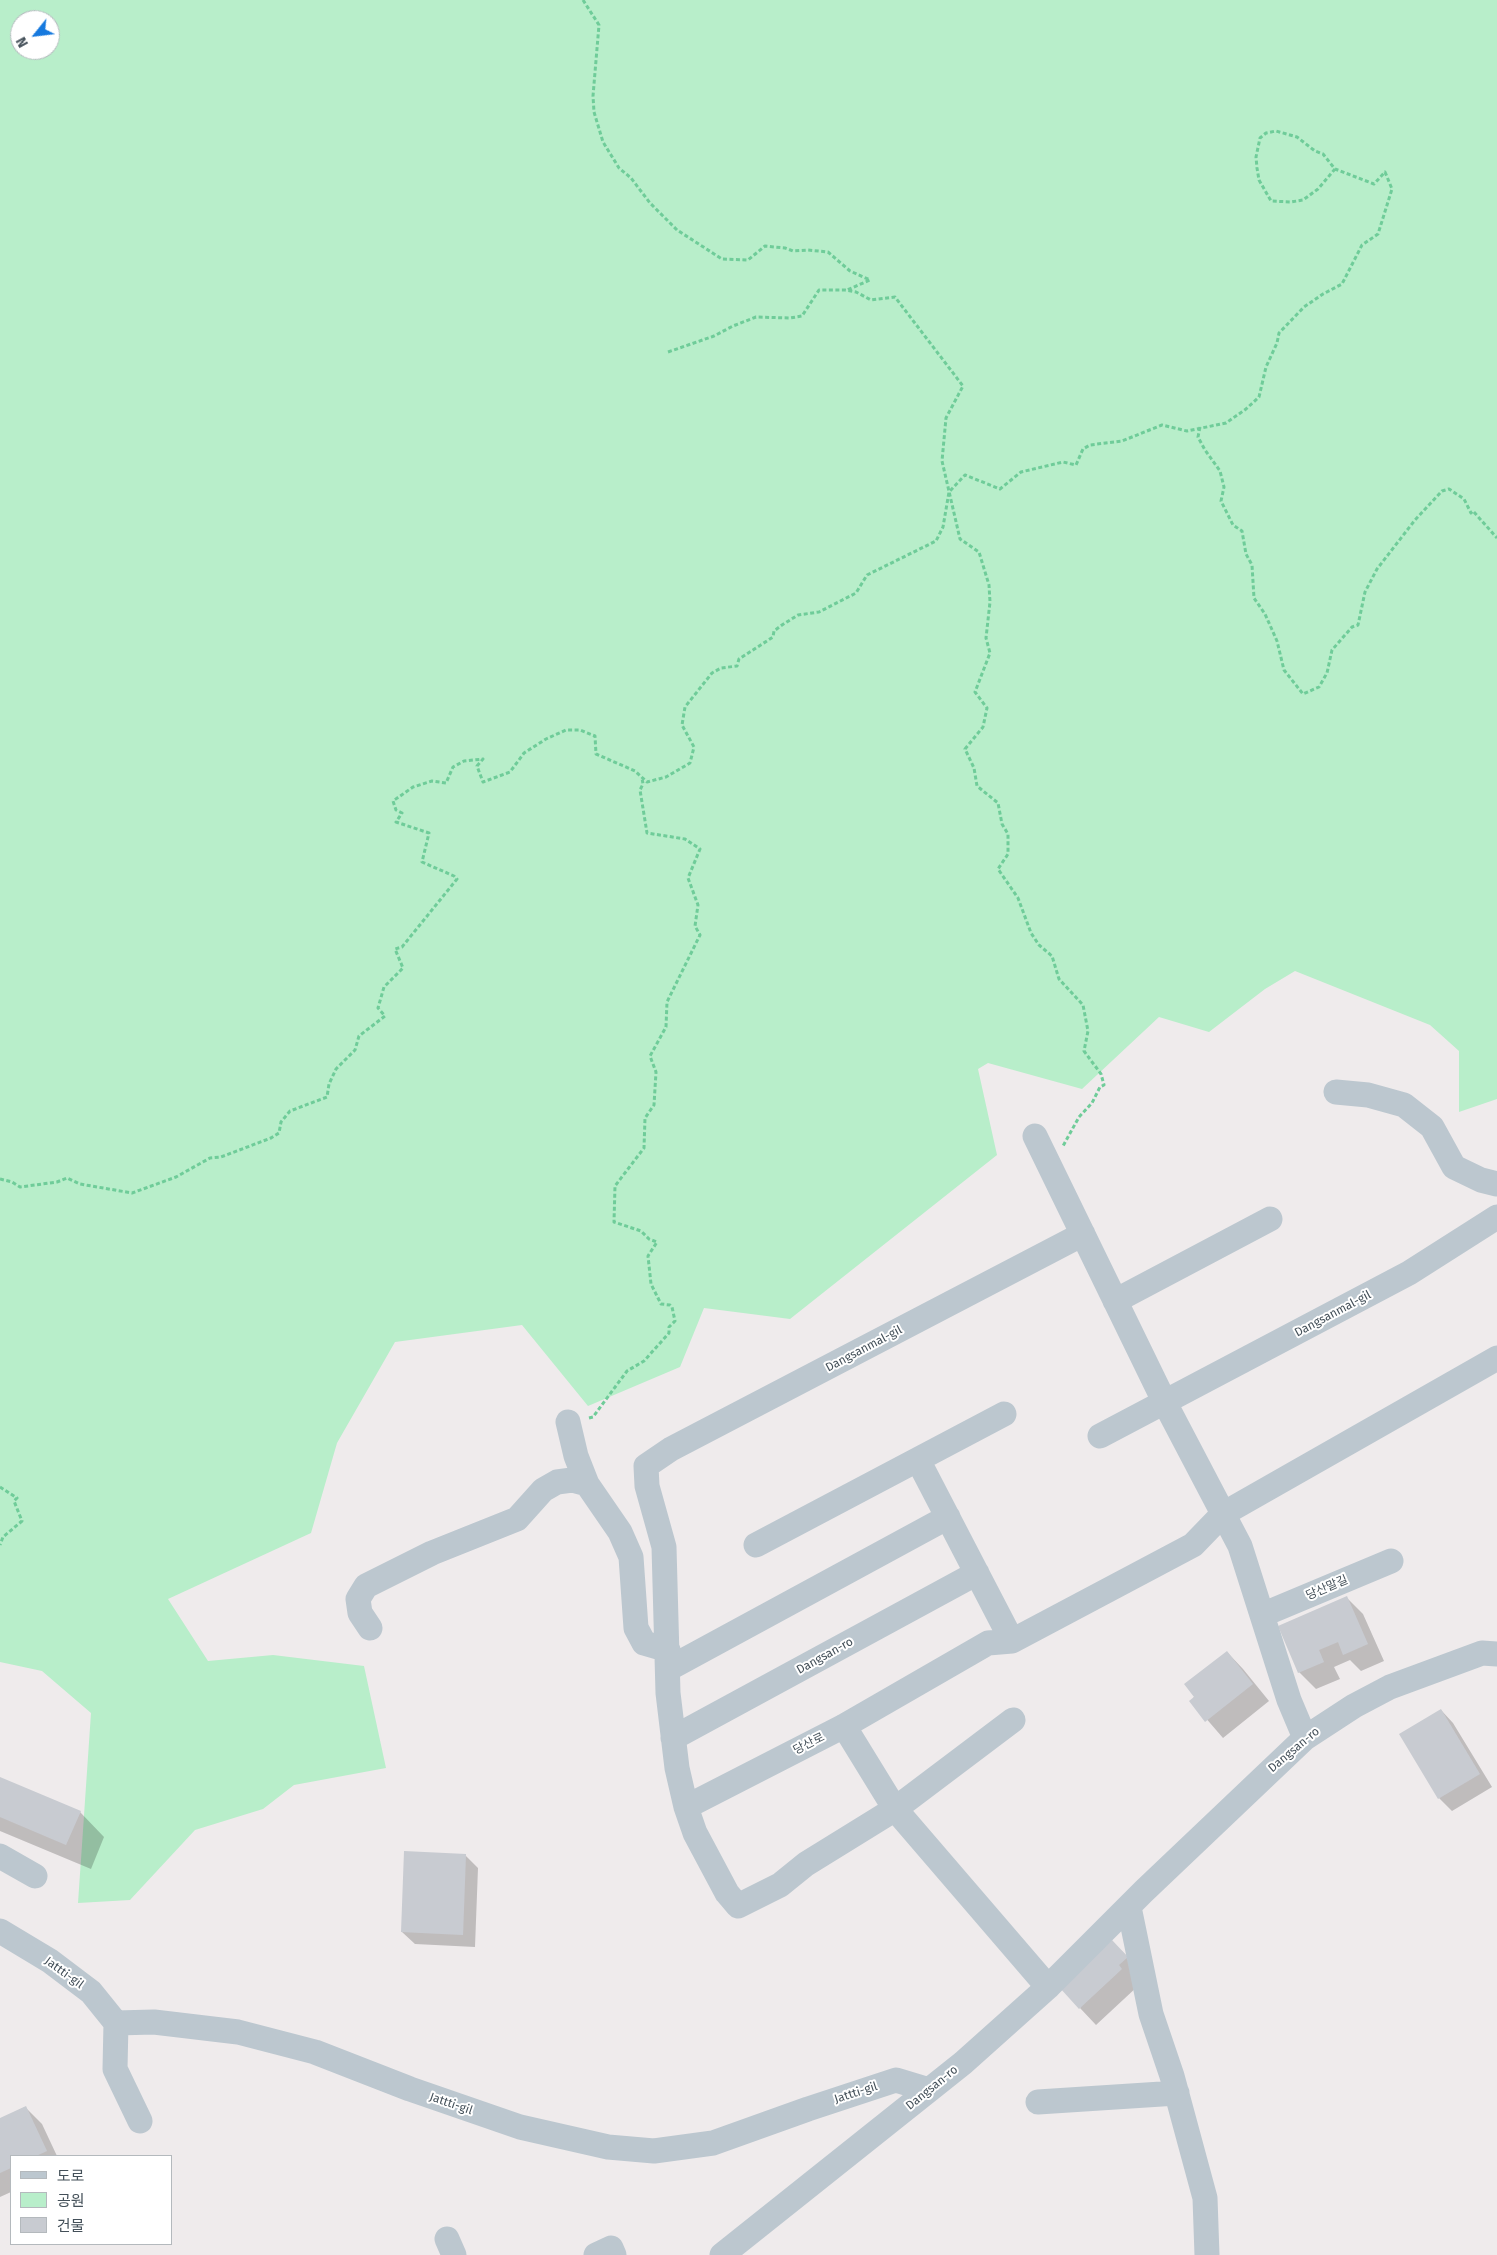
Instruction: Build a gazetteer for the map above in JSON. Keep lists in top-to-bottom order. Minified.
{"streets":{"street":["Dangsanmal-gil","당산말길","Dangsan-ro","당산로","Jattti-gil"]},"crossings":[["Dangsan-ro","Jattti-gil"]],"legend":["도로","공원","건물"],"north":"bottom left"}
